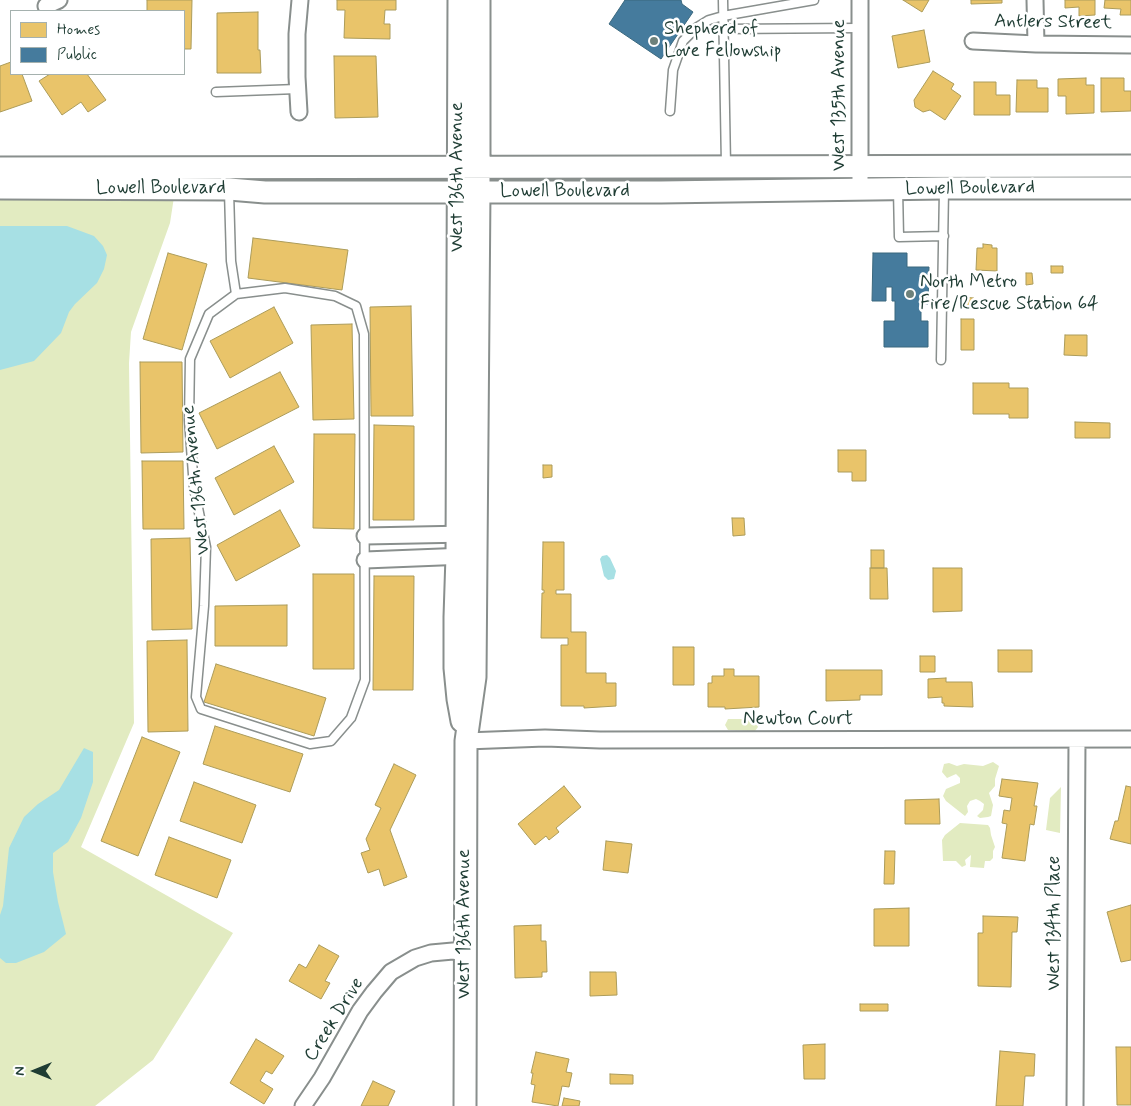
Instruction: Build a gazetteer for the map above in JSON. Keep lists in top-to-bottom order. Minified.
{"streets":{"main road":["West 136th Avenue","Lowell Boulevard"],"street":["Antlers Street","West 135th Avenue","Newton Court","West 134th Place","Creek Drive"]},"crossings":[["West 135th Avenue","Lowell Boulevard"],["West 136th Avenue","Lowell Boulevard"],["West 136th Avenue","Newton Court"],["West 136th Avenue","Creek Drive"],["Newton Court","West 134th Place"]],"places":["Shepherd of Love Fellowship","North Metro Fire/Rescue Station 64"],"legend":["Homes","Public"],"north":"left"}
